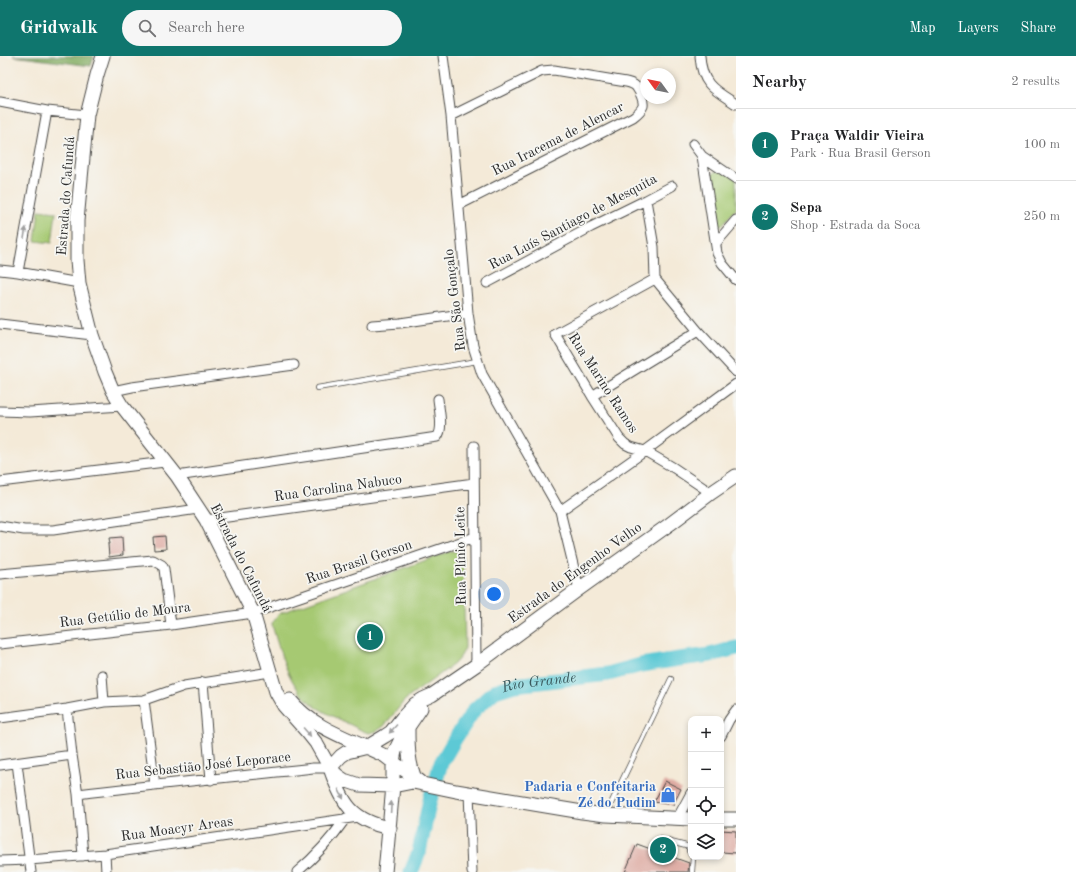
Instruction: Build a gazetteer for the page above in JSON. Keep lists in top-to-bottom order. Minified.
{"streets":{"street":["Rua Iracema de Alencar","Estrada do Cafundá","Rua Luís Santiago de Mesquita","Rua São Gonçalo","Rua Marino Ramos","Rua Carolina Nabuco","Rua Plínio Leite","Rua Brasil Gerson","Estrada do Engenho Velho","Rua Getúlio de Moura","Rua Sebastião José Leporace","Rua Moacyr Areas"]},"crossings":[["Rua Iracema de Alencar","Rua São Gonçalo"],["Estrada do Cafundá","Rua Carolina Nabuco"],["Estrada do Cafundá","Rua Brasil Gerson"],["Estrada do Cafundá","Estrada do Engenho Velho"],["Estrada do Cafundá","Rua Getúlio de Moura"],["Estrada do Cafundá","Rua Sebastião José Leporace"],["Rua São Gonçalo","Estrada do Engenho Velho"],["Rua Marino Ramos","Estrada do Engenho Velho"],["Rua Carolina Nabuco","Rua Plínio Leite"],["Rua Plínio Leite","Rua Brasil Gerson"],["Rua Plínio Leite","Estrada do Engenho Velho"],["Rua Brasil Gerson","Rua Getúlio de Moura"],["Estrada do Engenho Velho","Rua Sebastião José Leporace"]],"water":["Rio Grande"],"places":{"shop":["Padaria e Confeitaria Zé do Pudim"]},"north":"top left","page":{"header":"Gridwalk","search":"Search here","nav":["Map","Layers","Share"],"heading":["Nearby","2 results"],"list":[{"mark":"1","name":"Praça Waldir Vieira","note":"Park · Rua Brasil Gerson","value":"100 m"},{"mark":"2","name":"Sepa","note":"Shop · Estrada da Soca","value":"250 m"}],"pins":["1","2"],"map_buttons":["+","−"]}}
